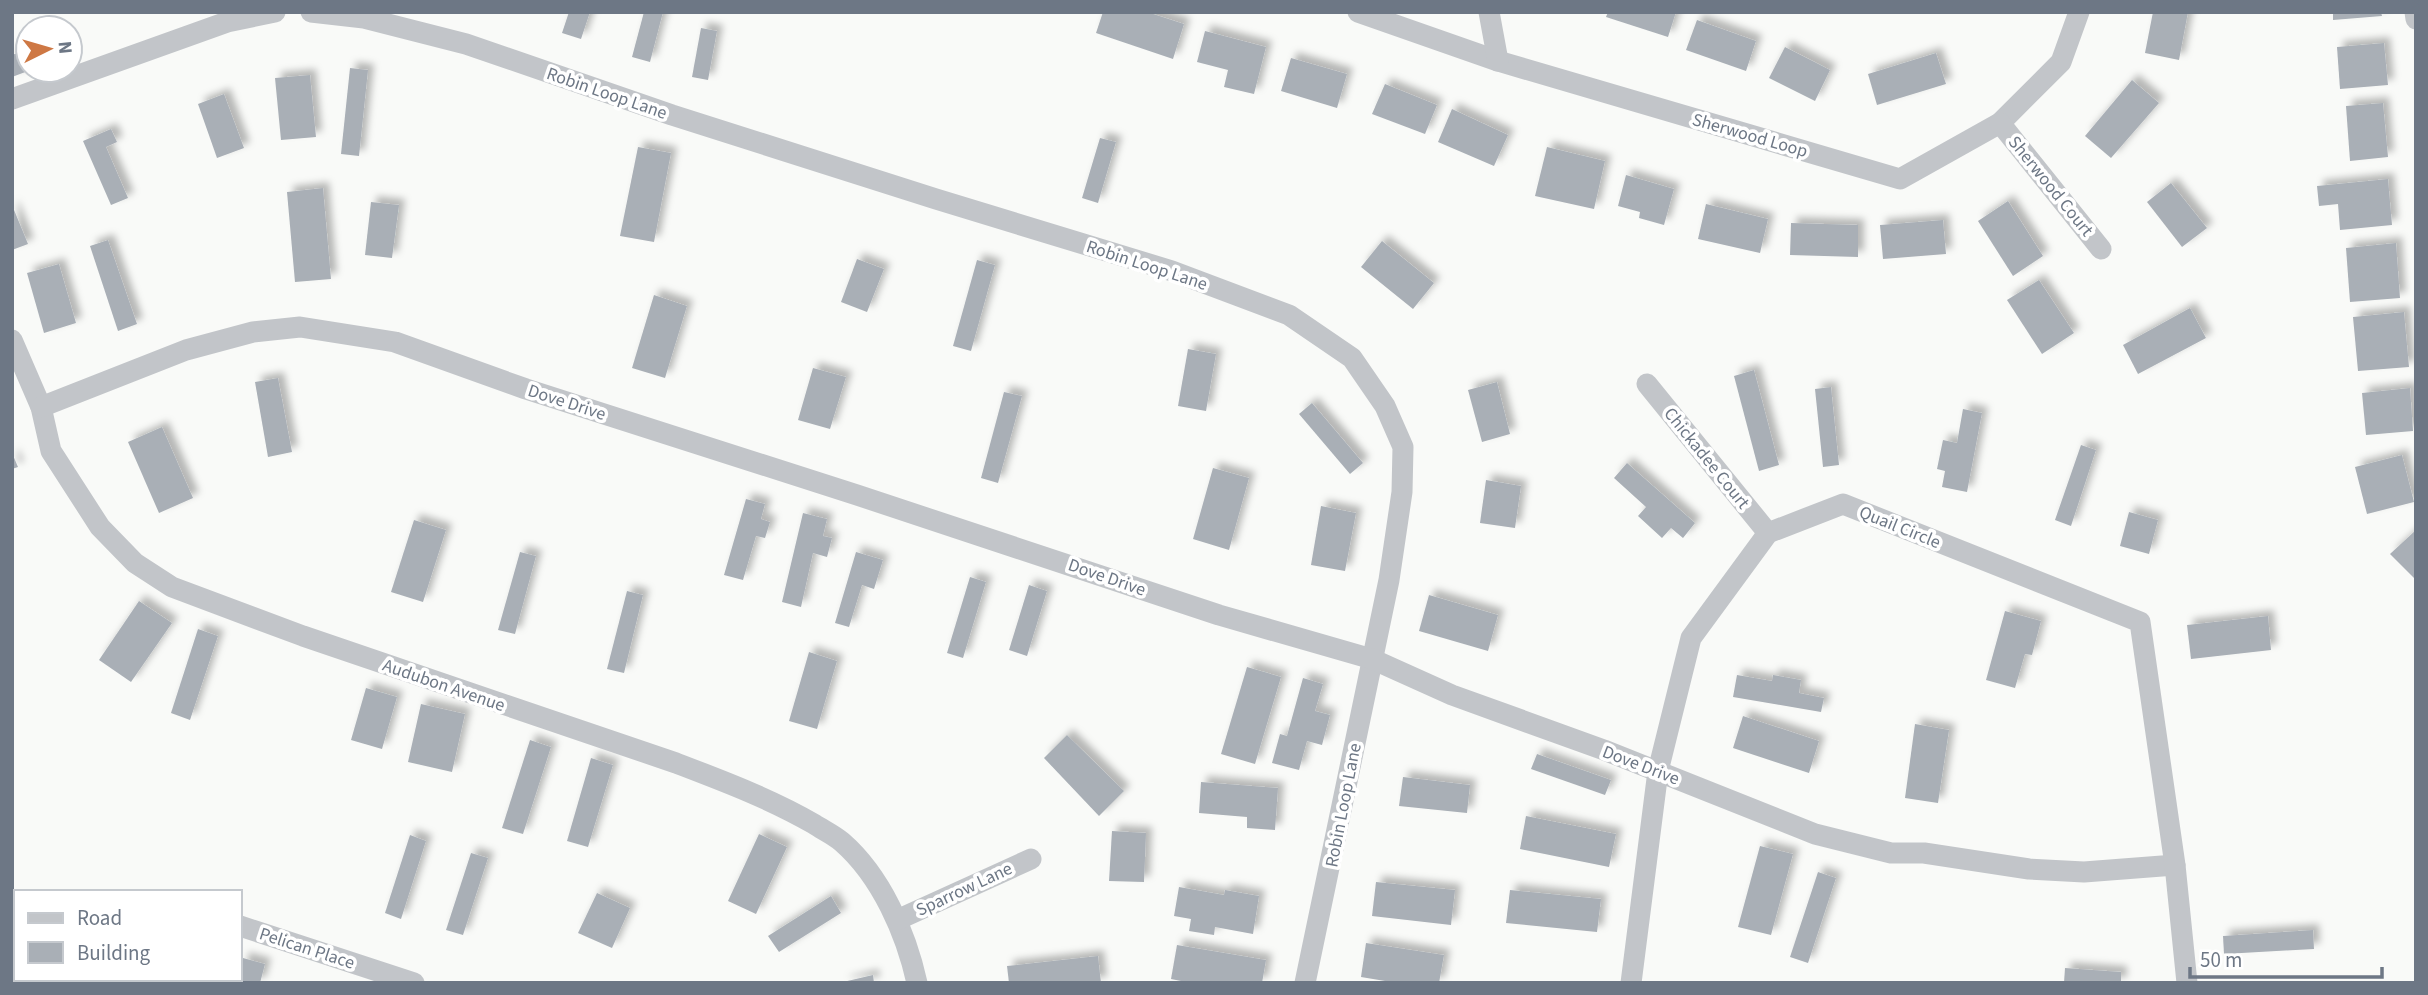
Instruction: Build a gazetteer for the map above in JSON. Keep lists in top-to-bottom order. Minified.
{"streets":{"street":["Robin Loop Lane","Sherwood Loop","Sherwood Court","Dove Drive","Chickadee Court","Quail Circle","Audubon Avenue","Sparrow Lane","Pelican Place"]},"crossings":[["Robin Loop Lane","Dove Drive"],["Sherwood Loop","Sherwood Court"],["Dove Drive","Quail Circle"],["Dove Drive","Audubon Avenue"],["Chickadee Court","Quail Circle"],["Audubon Avenue","Sparrow Lane"]],"legend":["Road","Building"],"scale_bar":"50 m","north":"right"}
